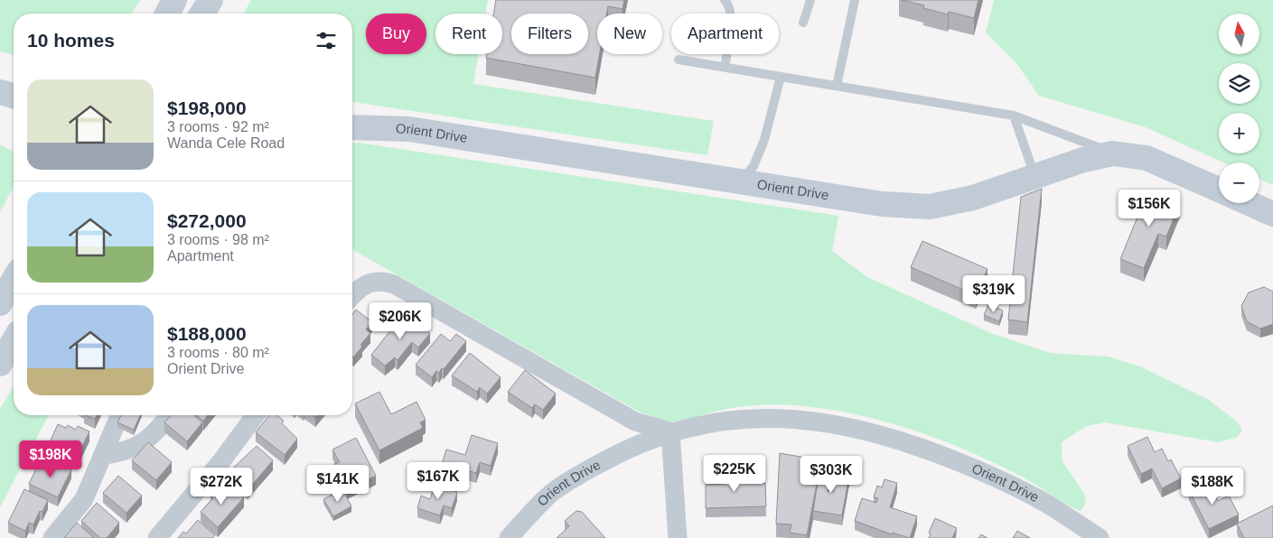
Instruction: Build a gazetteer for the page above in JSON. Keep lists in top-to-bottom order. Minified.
{"streets":{"street":["Orient Drive"]},"north":"top","page":{"map_buttons":["+","−"],"chip":["Buy","Rent","Filters","New","Apartment"],"heading":"10 homes","list":[{"name":"$198,000","note":"3 rooms · 92 m² · Wanda Cele Road"},{"name":"$272,000","note":"3 rooms · 98 m² · Apartment"},{"name":"$188,000","note":"3 rooms · 80 m² · Orient Drive"}],"price":["$156K","$319K","$206K","$198K","$225K","$303K","$167K","$141K","$272K","$188K"]}}
